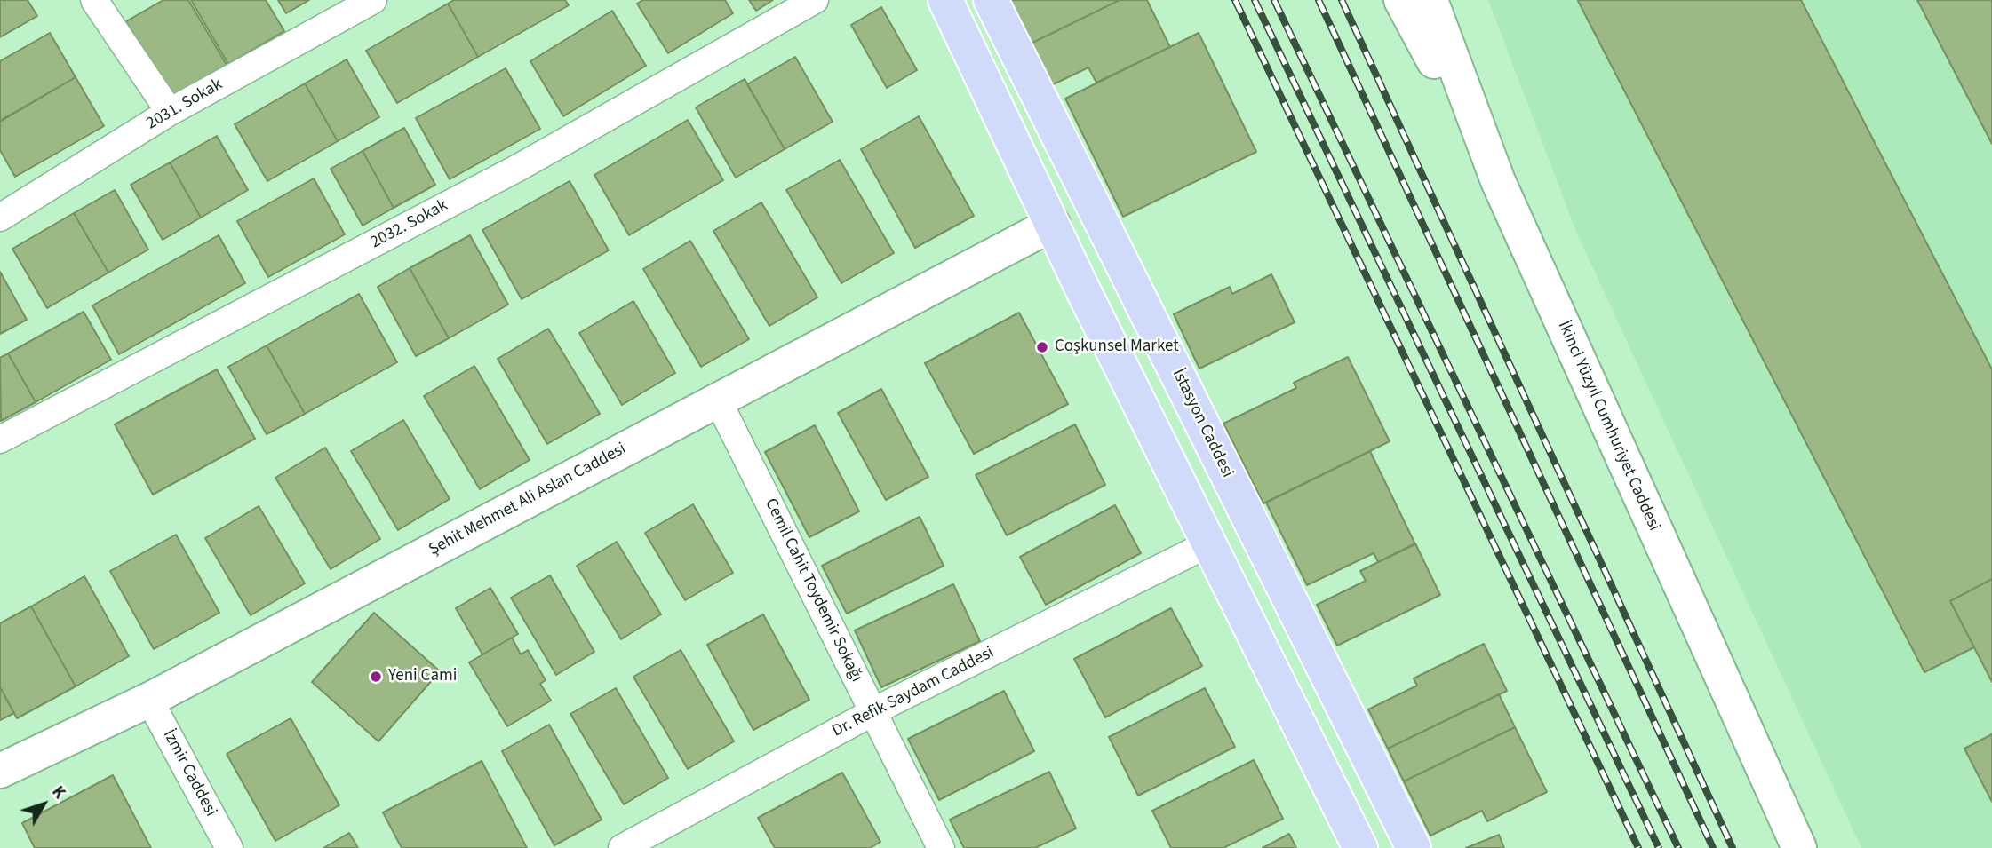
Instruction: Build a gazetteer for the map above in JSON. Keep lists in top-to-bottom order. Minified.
{"streets":{"main road":["İstasyon Caddesi"],"street":["2031. Sokak","2032. Sokak","İkinci Yüzyıl Cumhuriyet Caddesi","Şehit Mehmet Ali Aslan Caddesi","Cemil Cahit Toydemir Sokağı","Dr. Refik Saydam Caddesi","İzmir Caddesi"]},"crossings":[["Şehit Mehmet Ali Aslan Caddesi","Cemil Cahit Toydemir Sokağı"],["Şehit Mehmet Ali Aslan Caddesi","İzmir Caddesi"],["Cemil Cahit Toydemir Sokağı","Dr. Refik Saydam Caddesi"]],"places":["Coşkunsel Market","Yeni Cami"],"north":"top right"}
